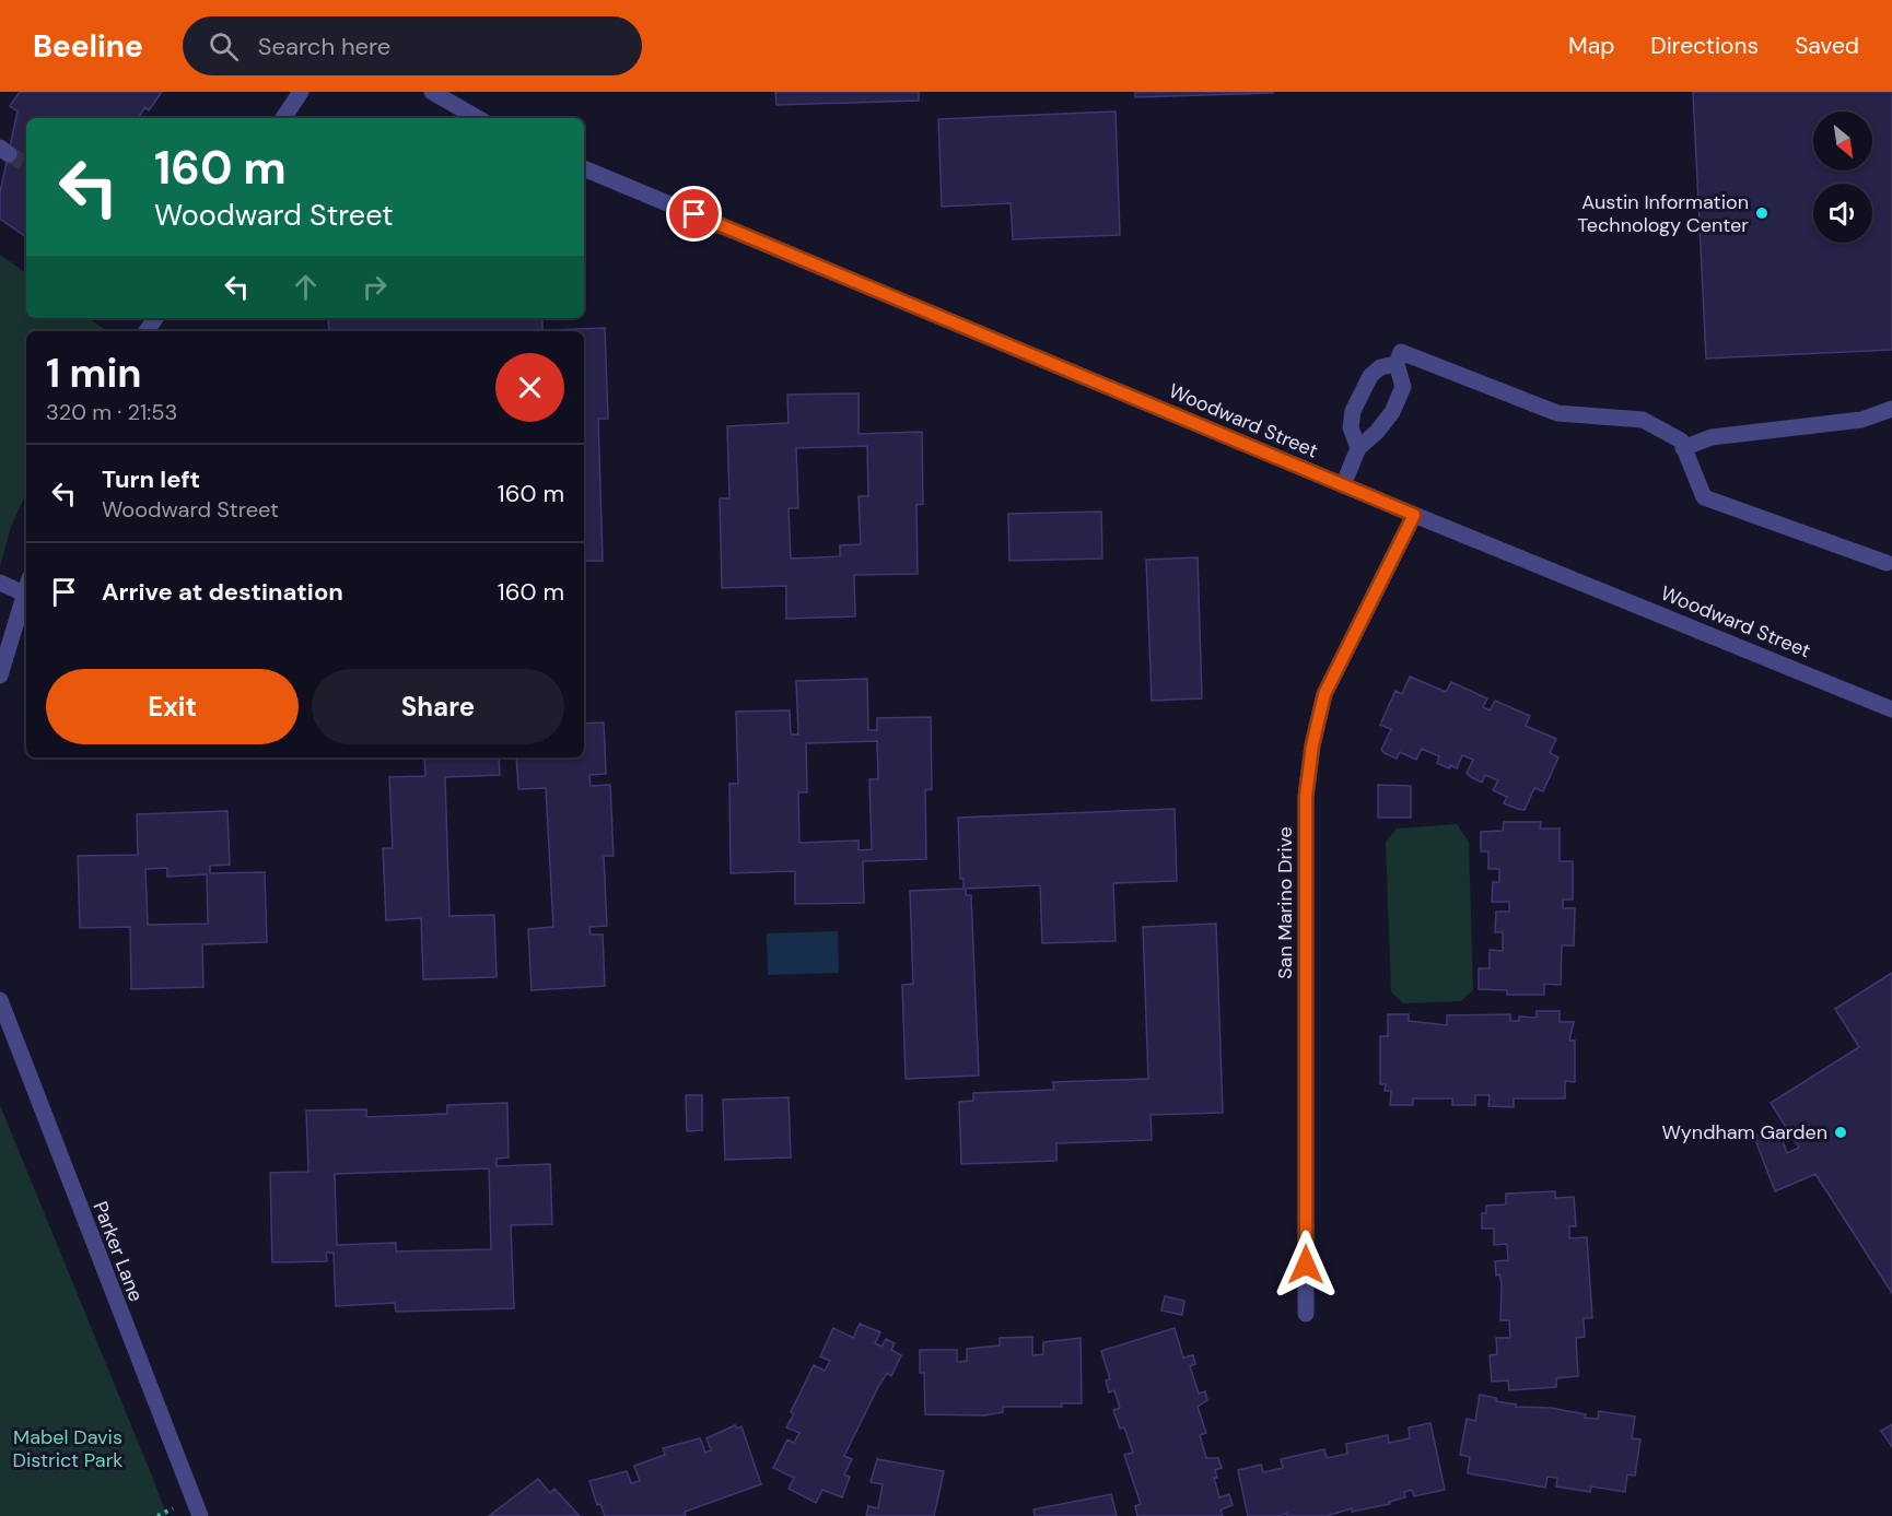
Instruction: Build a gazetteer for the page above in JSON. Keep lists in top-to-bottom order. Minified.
{"streets":{"street":["Woodward Street","San Marino Drive","Parker Lane"]},"crossings":[["Woodward Street","San Marino Drive"]],"parks":["Mabel Davis District Park"],"places":["Austin Information Technology Center","Wyndham Garden"],"north":"bottom right","page":{"header":"Beeline","search":"Search here","nav":["Map","Directions","Saved"],"turn":["160 m","Woodward Street"],"heading":["1 min","320 m · 21:53"],"list":[{"name":"Turn left","note":"Woodward Street","value":"160 m"},{"name":"Arrive at destination","value":"160 m"}],"buttons":["Exit","Share"]}}
